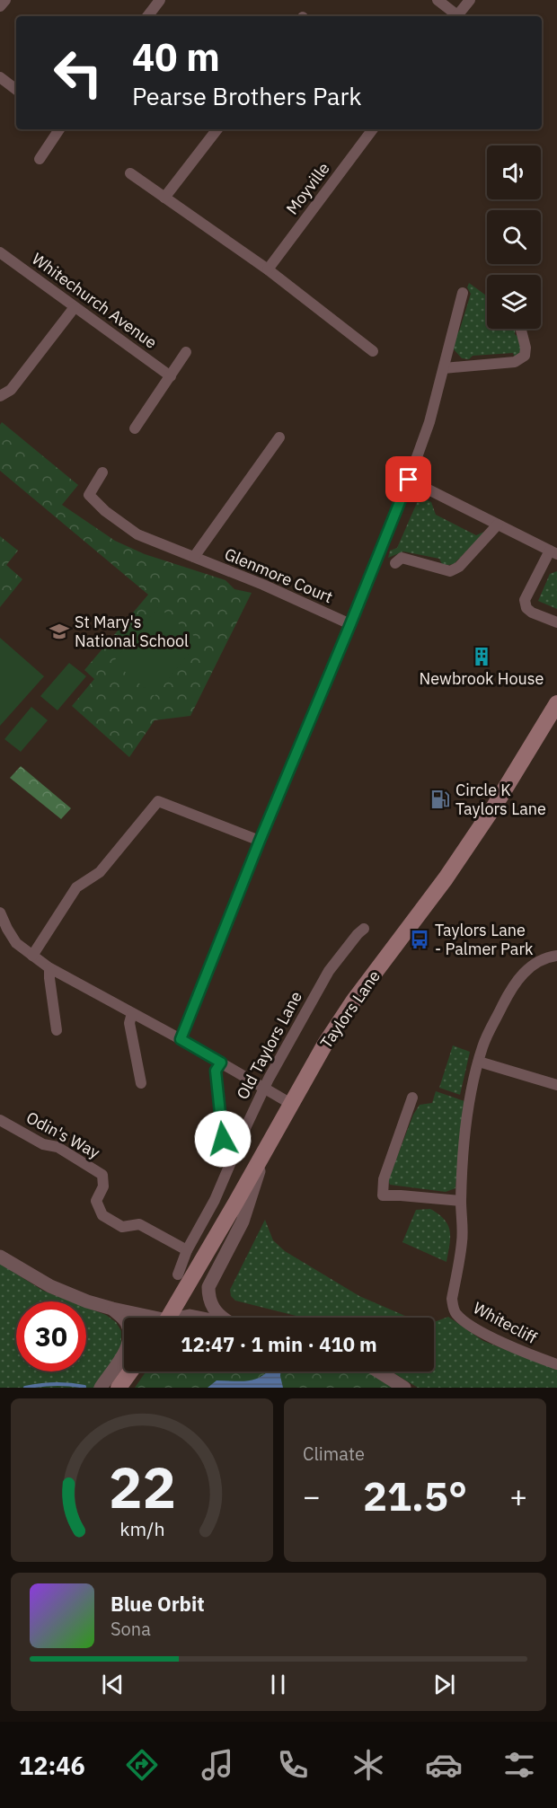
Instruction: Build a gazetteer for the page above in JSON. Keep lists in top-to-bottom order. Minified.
{"streets":{"main road":["Taylors Lane"],"street":["Moyville","Whitechurch Avenue","Glenmore Court","Old Taylors Lane","Odin's Way","Whitecliff"]},"crossings":[["Old Taylors Lane","Odin's Way"]],"places":{"school or university":["St Mary's National School"],"building":["Newbrook House"],"fuel station":["Circle K Taylors Lane"],"bus stop":["Taylors Lane - Palmer Park"]},"page":{"turn":["40 m","Pearse Brothers Park"],"limit":"30","trip":"12:47 · 1 min · 410 m","tile":"Climate","heat":["−","21.5°","+"],"song":["Blue Orbit","Sona"],"tabs":"12:46","gauge":["22","km/h"]}}
